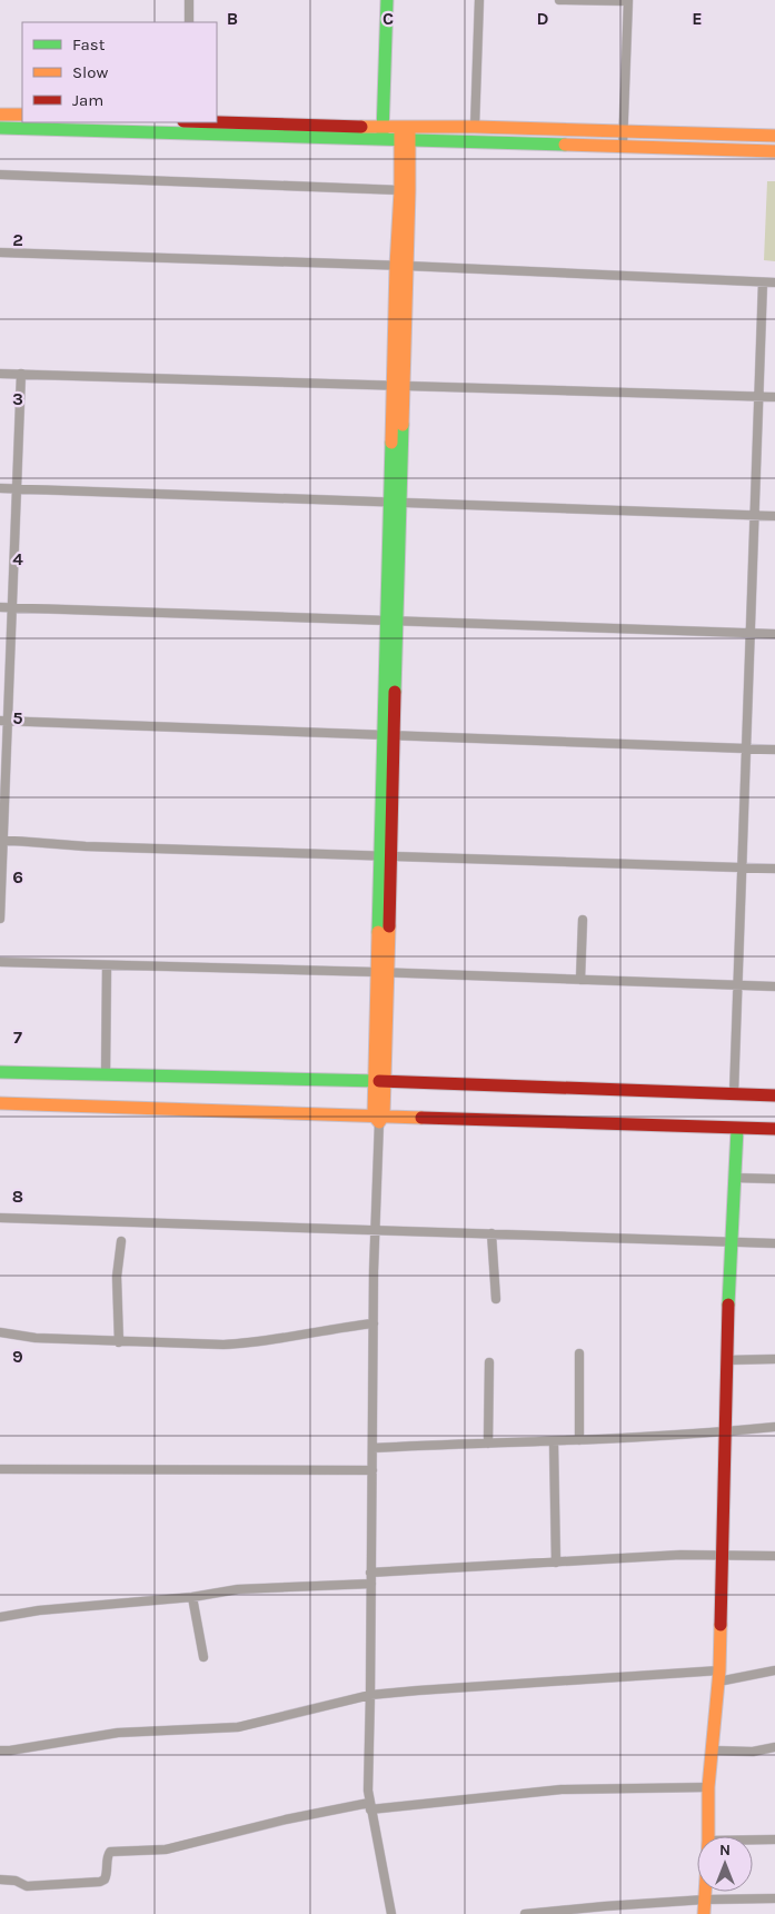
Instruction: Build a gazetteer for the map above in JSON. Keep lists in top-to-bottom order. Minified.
{"legend":["Fast","Slow","Jam"],"north":"top","grid":{"columns":["B","C","D","E"],"rows":["2","3","4","5","6","7","8","9"]}}
